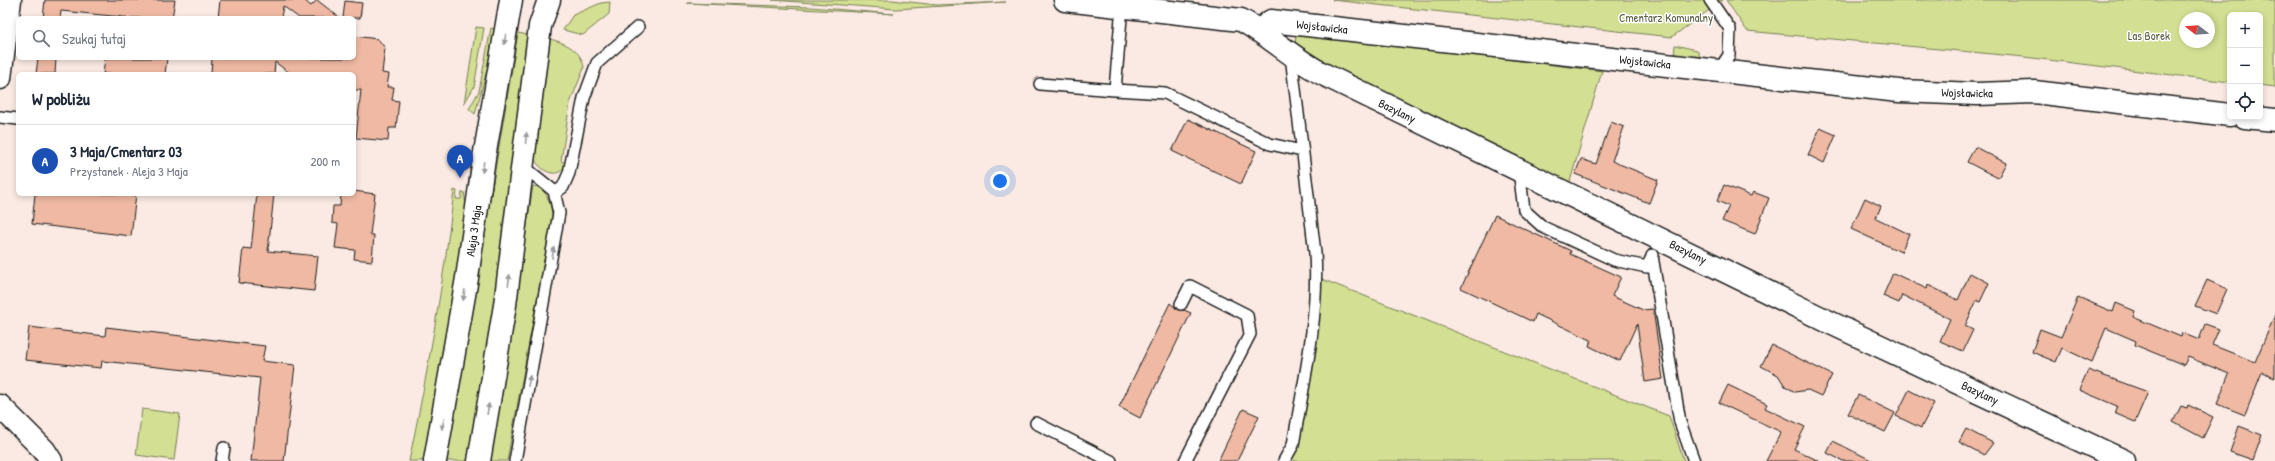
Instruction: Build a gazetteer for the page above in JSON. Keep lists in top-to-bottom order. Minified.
{"streets":{"street":["Wojsławicka","Bazylany","Aleja 3 Maja"]},"crossings":[["Wojsławicka","Bazylany"]],"parks":["Cmentarz Komunalny","Las Borek"],"north":"left","page":{"map_buttons":["+","−"],"search":"Szukaj tutaj","heading":"W pobliżu","list":[{"mark":"A","name":"3 Maja/Cmentarz 03","note":"Przystanek · Aleja 3 Maja","value":"200 m"}],"pins":"A"}}
